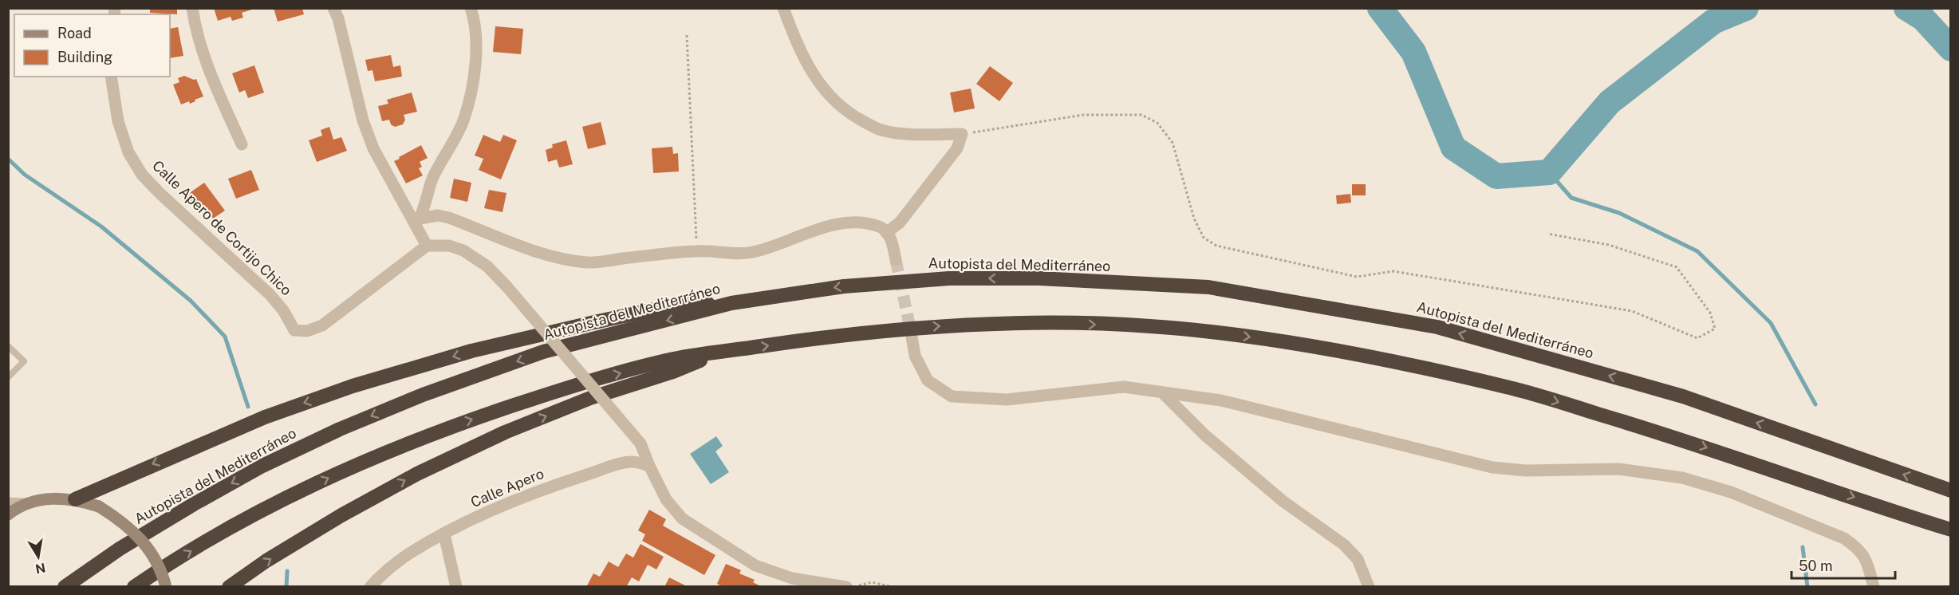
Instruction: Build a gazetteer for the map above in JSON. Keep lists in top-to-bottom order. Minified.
{"streets":{"highway":["Autopista del Mediterráneo"],"street":["Calle Apero de Cortijo Chico","Calle Apero"]},"legend":["Road","Building"],"scale_bar":"50 m","north":"bottom"}
